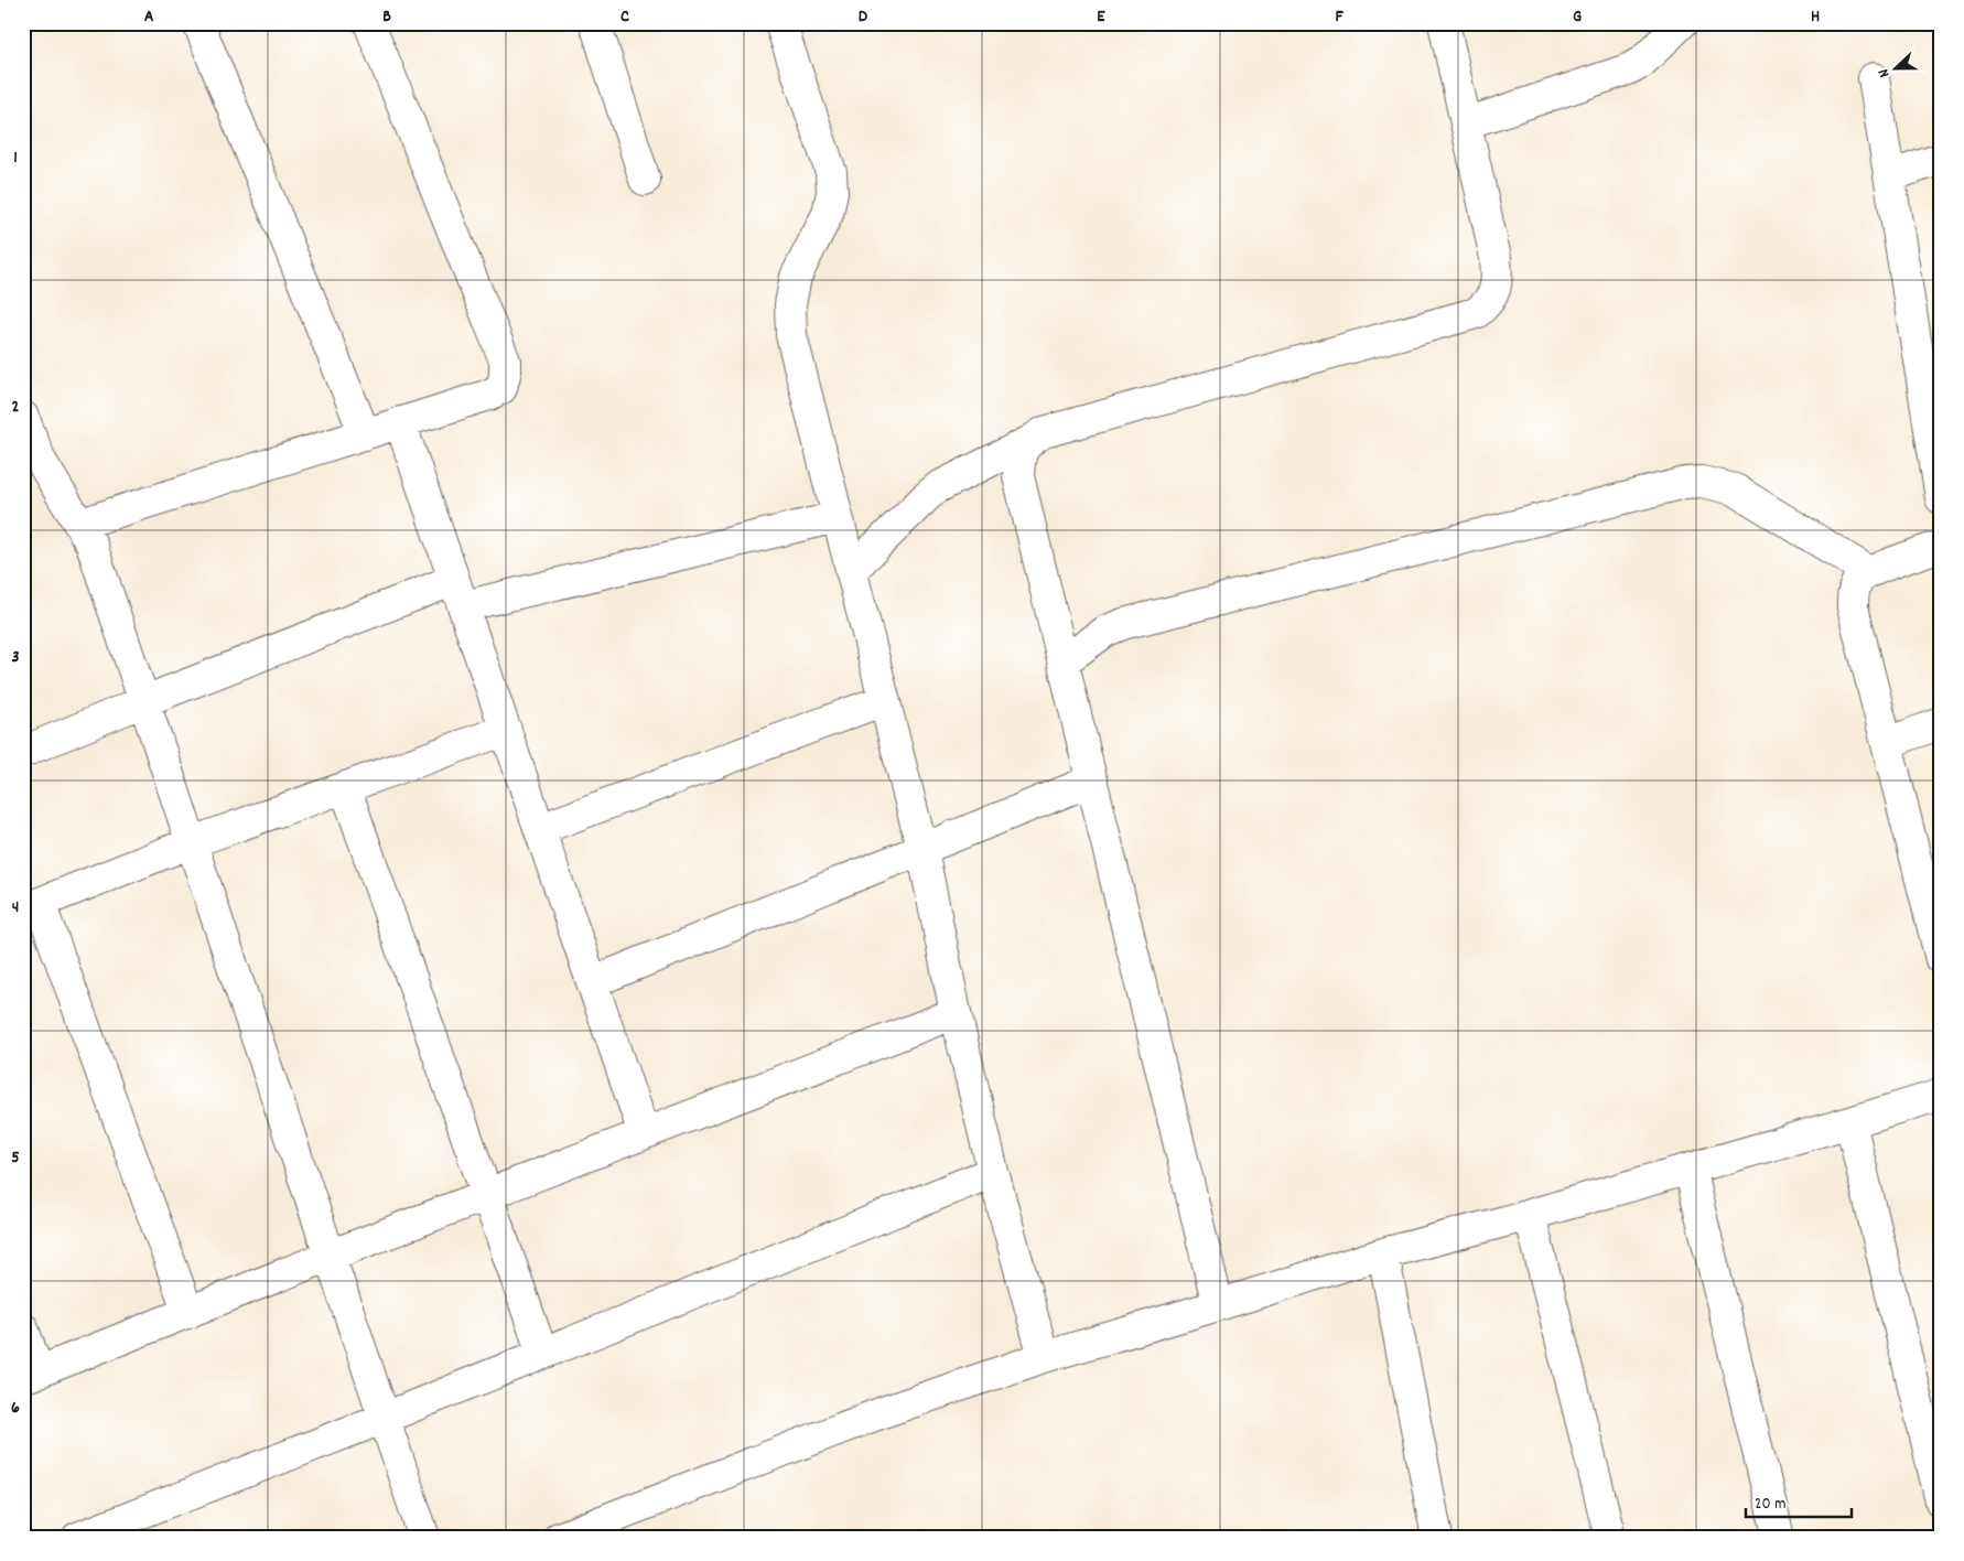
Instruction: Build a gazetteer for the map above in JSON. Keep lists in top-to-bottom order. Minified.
{"scale_bar":"20 m","north":"left","grid":{"columns":["A","B","C","D","E","F","G","H"],"rows":["1","2","3","4","5","6"]}}
